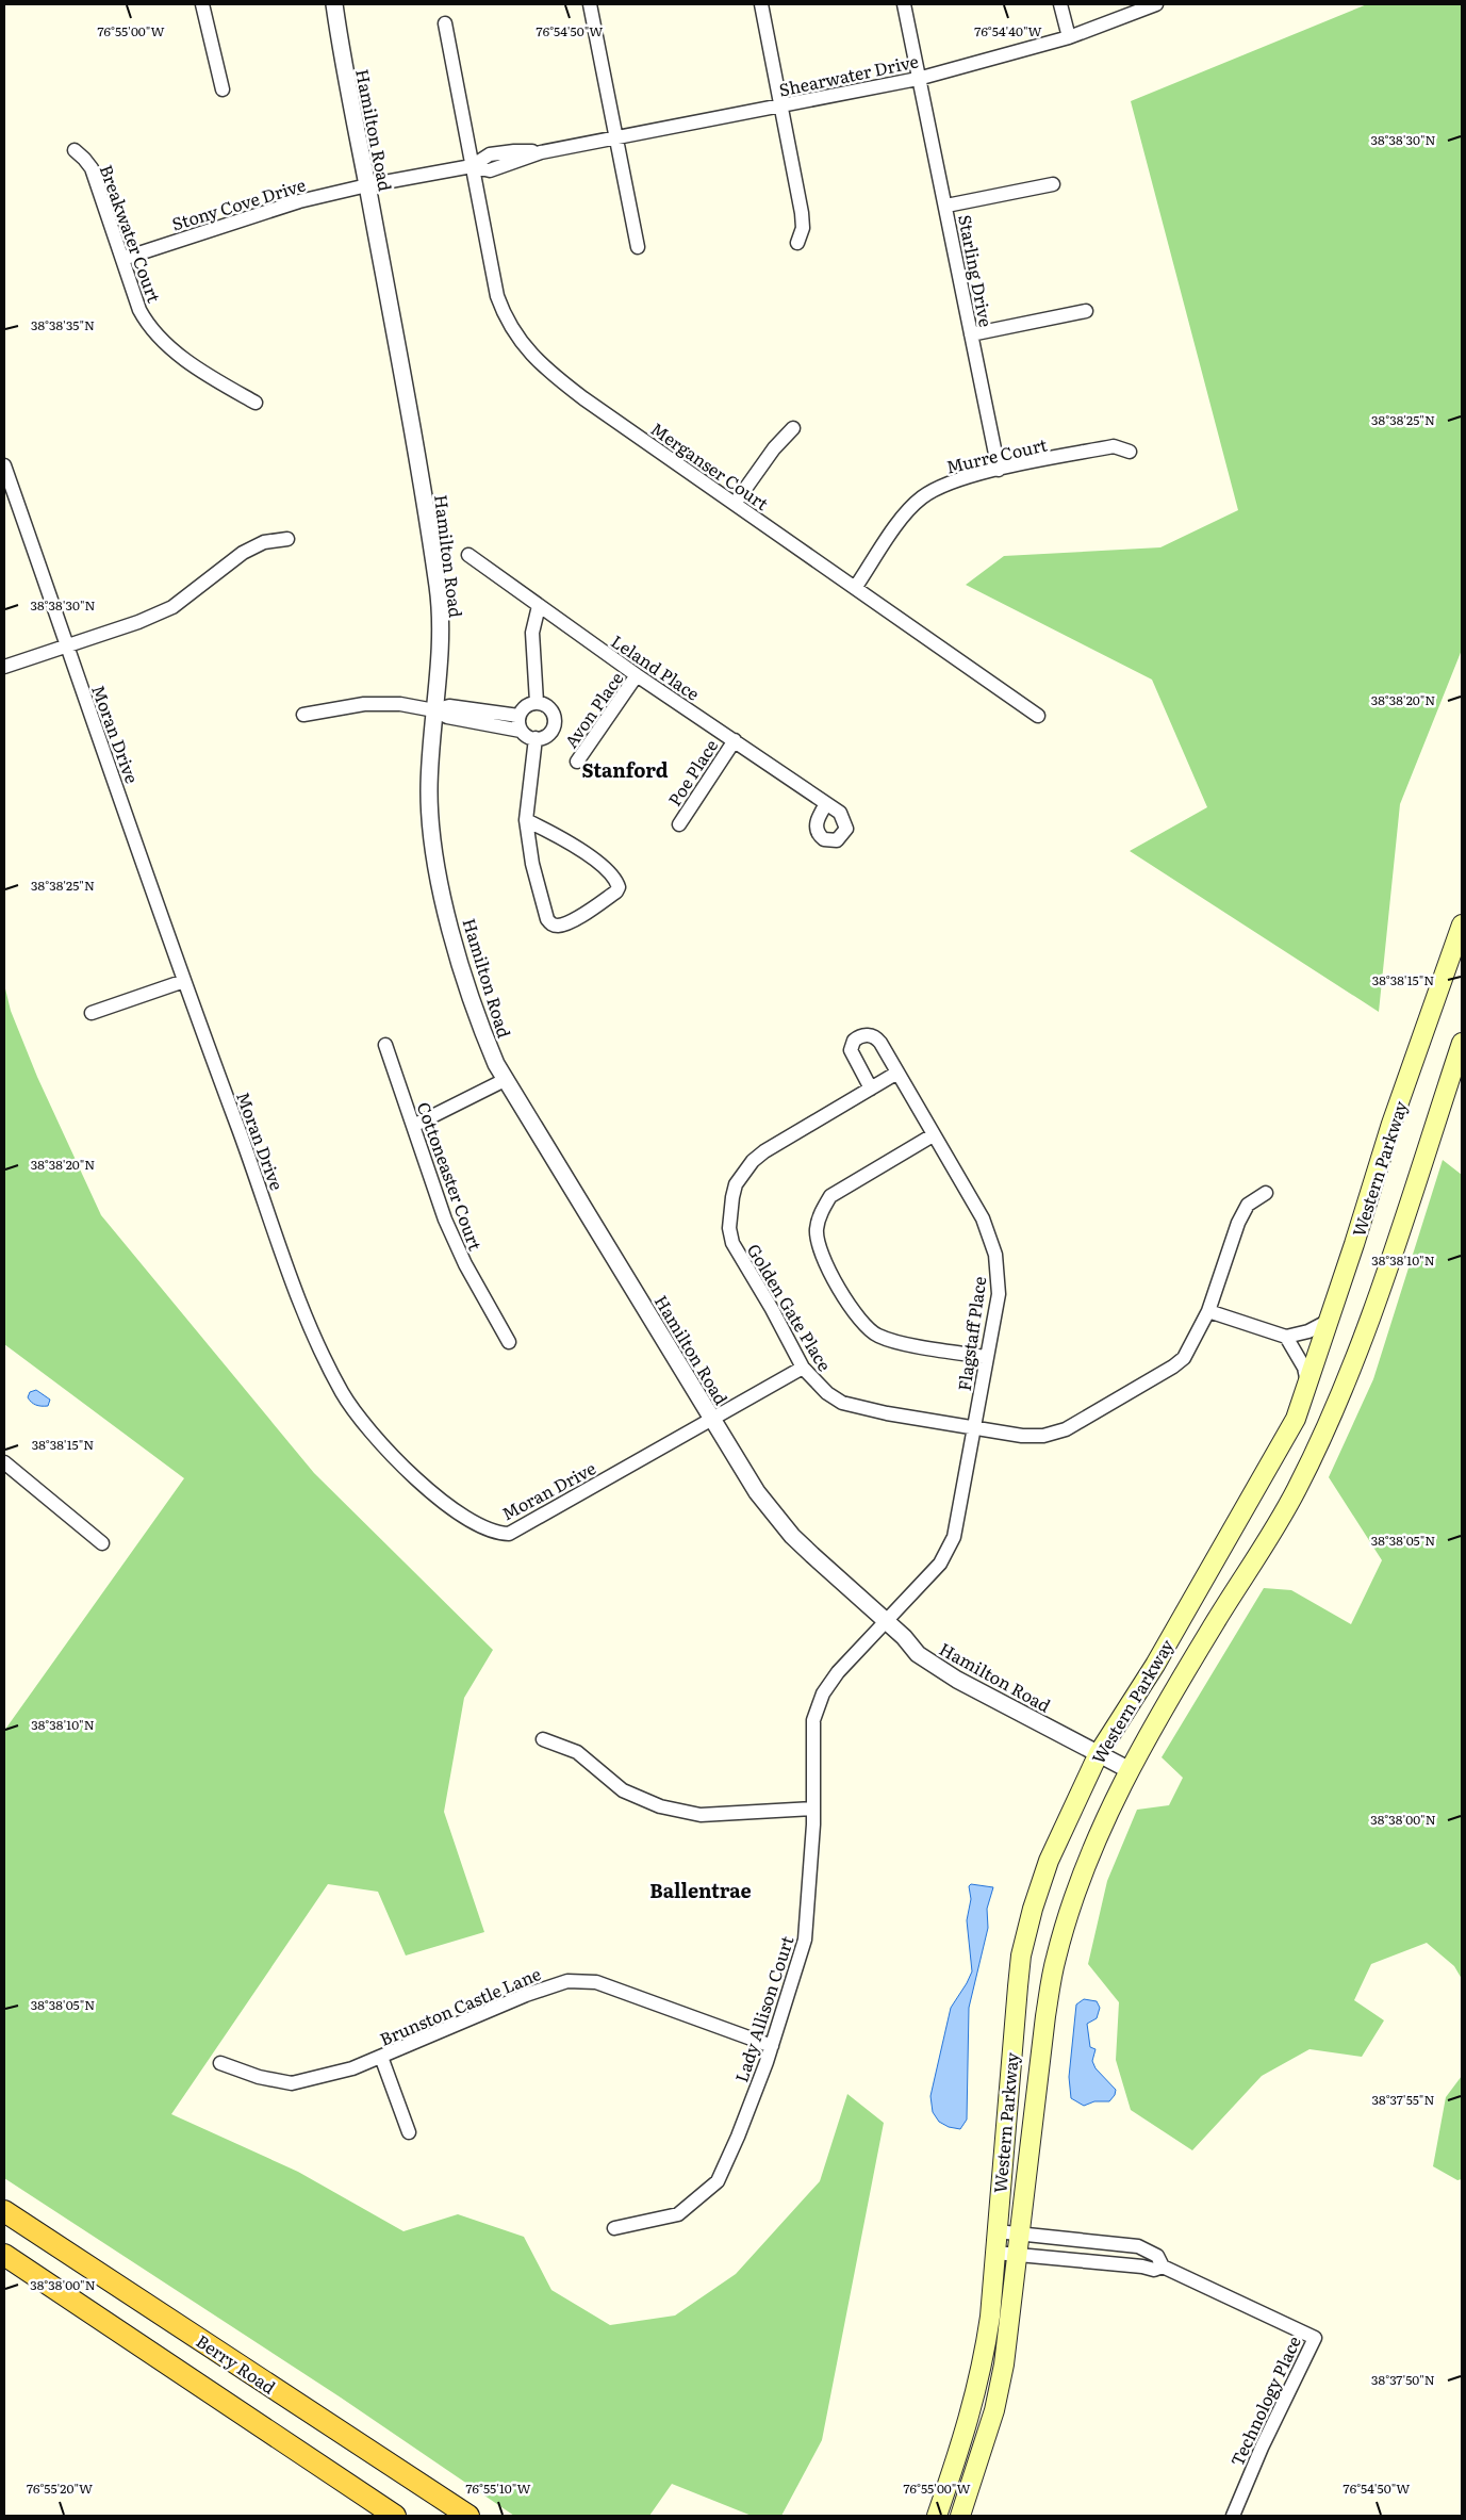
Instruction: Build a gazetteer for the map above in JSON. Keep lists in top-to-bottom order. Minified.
{"streets":{"highway":["Berry Road"],"main road":["Western Parkway"],"street":["Shearwater Drive","Hamilton Road","Stony Cove Drive","Breakwater Court","Starling Drive","Murre Court","Merganser Court","Leland Place","Avon Place","Moran Drive","Poe Place","Cottoneaster Court","Golden Gate Place","Flagstaff Place","Brunston Castle Lane","Lady Allison Court","Technology Place"]},"crossings":[["Shearwater Drive","Hamilton Road"],["Shearwater Drive","Stony Cove Drive"],["Shearwater Drive","Starling Drive"],["Shearwater Drive","Merganser Court"],["Hamilton Road","Stony Cove Drive"],["Hamilton Road","Moran Drive"],["Hamilton Road","Western Parkway"],["Hamilton Road","Flagstaff Place"],["Hamilton Road","Lady Allison Court"],["Stony Cove Drive","Breakwater Court"],["Starling Drive","Murre Court"],["Murre Court","Merganser Court"],["Leland Place","Avon Place"],["Leland Place","Poe Place"],["Moran Drive","Golden Gate Place"],["Western Parkway","Technology Place"],["Golden Gate Place","Flagstaff Place"],["Flagstaff Place","Lady Allison Court"],["Brunston Castle Lane","Lady Allison Court"]],"districts":["Stanford","Ballentrae"],"coordinates":["76°55'00\"W","76°54'50\"W","76°54'40\"W","38°38'30\"N","38°38'35\"N","38°38'25\"N","38°38'20\"N","38°38'15\"N","38°38'10\"N","38°38'05\"N","38°38'00\"N","38°37'55\"N","38°37'50\"N","76°55'20\"W","76°55'10\"W"]}
